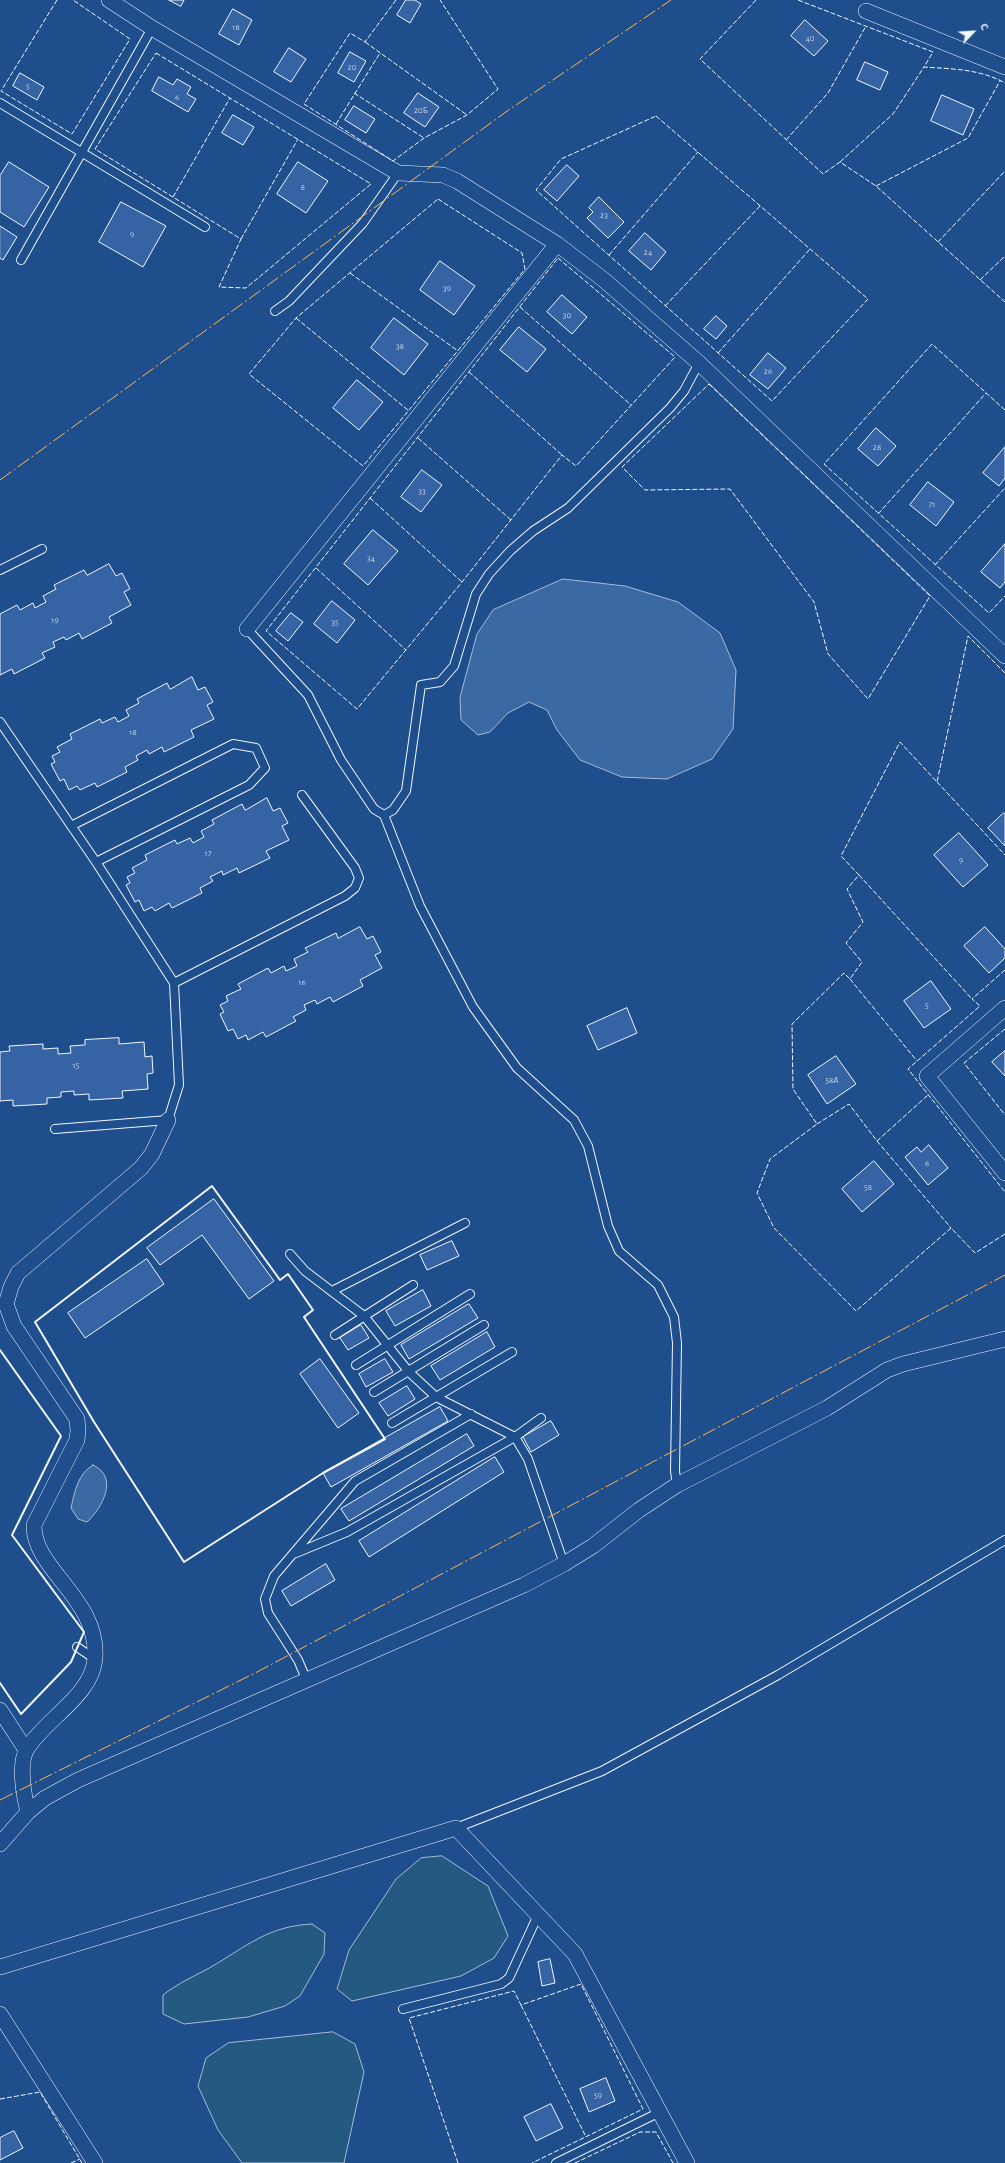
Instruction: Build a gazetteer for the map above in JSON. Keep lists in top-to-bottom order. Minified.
{"house_numbers":["18","40","20","5","6","20Б","8","23","9","24","39","30","38","26","28","33","71","34","19","35","18","17","9","16","5","15","58А","6","58","59"],"north":"top right"}
